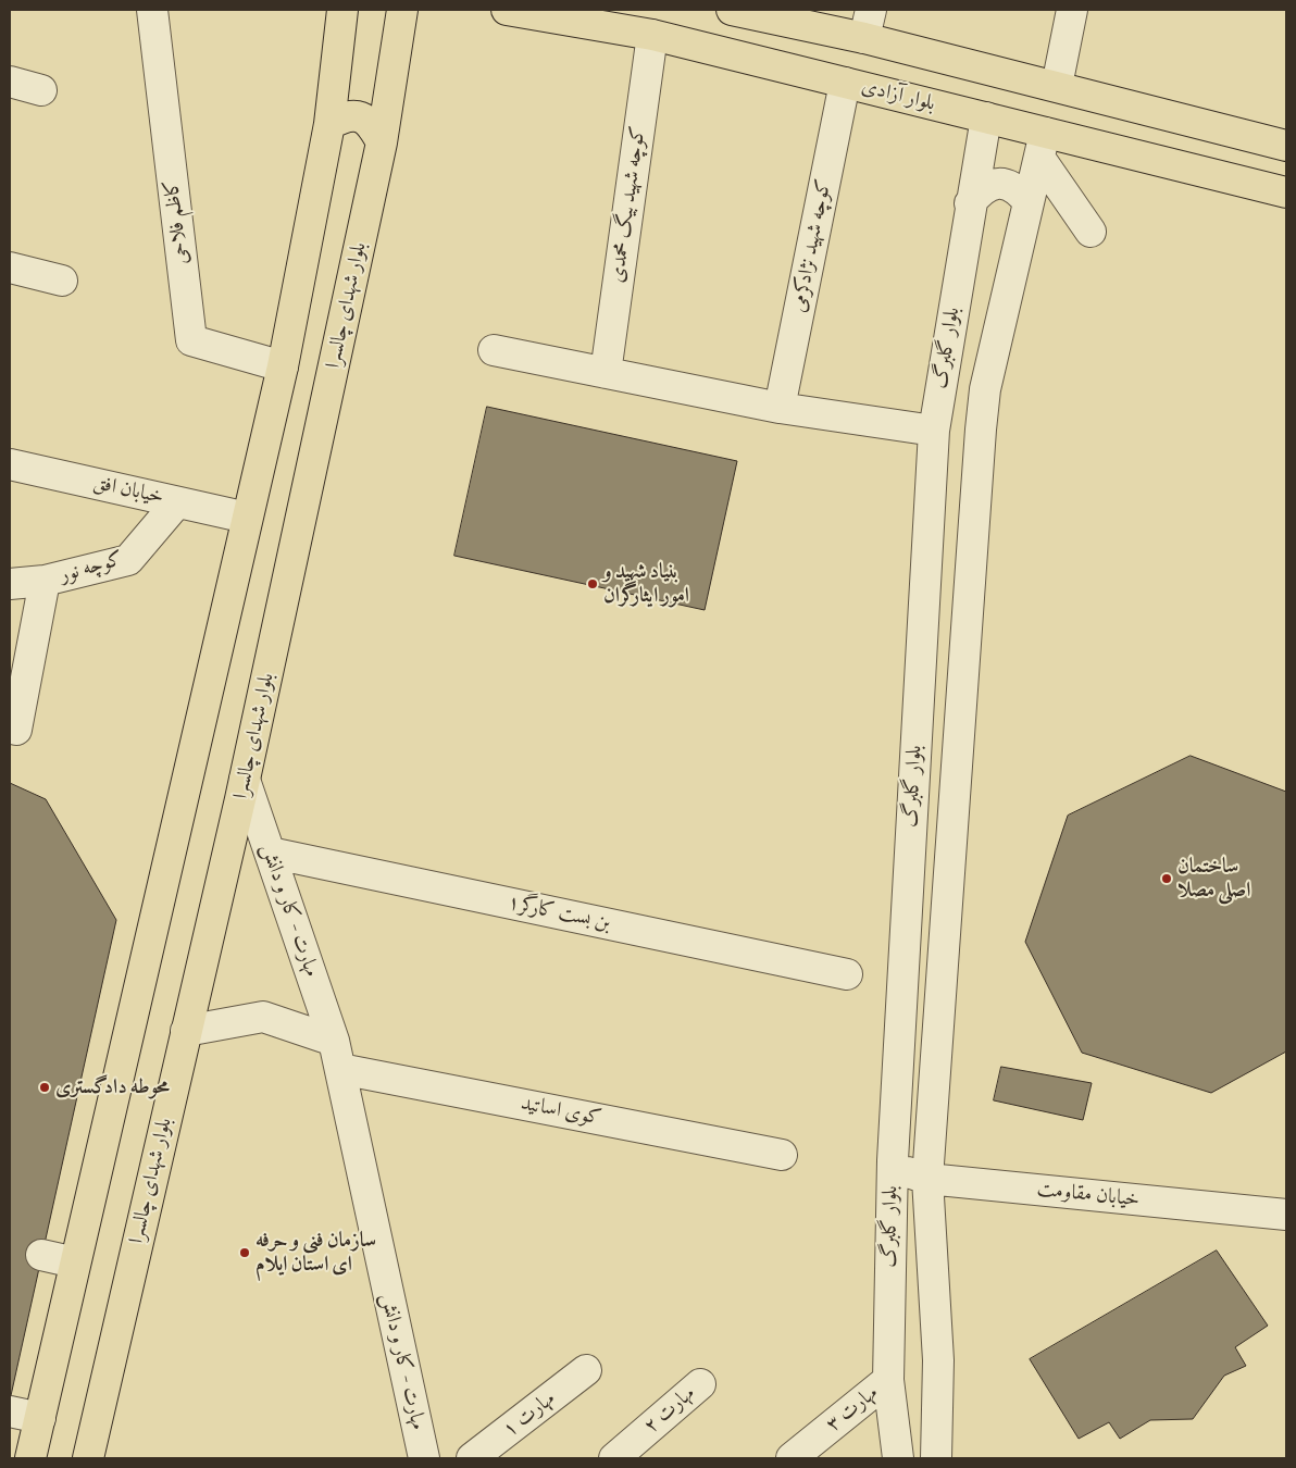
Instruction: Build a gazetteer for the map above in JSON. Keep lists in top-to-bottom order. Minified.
{"streets":{"main road":["بلوار آزادی","بلوار شهدای چالسرا"],"street":["کوچه شهید بیگ محمدی","کاظم فلاحی","کوچه شهید نژادکرمی","بلوار گلبرگ","خیابان افق","کوچه نور","مهارت - کار و دانش","بن بست کارگر۱","کوی اساتید","خیابان مقاومت","مهارت ۳","مهارت ۲","مهارت ۱"]},"crossings":[["بلوار آزادی","کوچه شهید بیگ محمدی"],["بلوار آزادی","کوچه شهید نژادکرمی"],["بلوار آزادی","بلوار گلبرگ"],["بلوار شهدای چالسرا","مهارت - کار و دانش"],["بلوار گلبرگ","خیابان مقاومت"],["بلوار گلبرگ","مهارت ۳"],["خیابان افق","کوچه نور"],["مهارت - کار و دانش","بن بست کارگر۱"],["مهارت - کار و دانش","کوی اساتید"]],"places":["بنیاد شهید و امور ایثارگران","ساختمان اصلی مصلا","محوطه دادگستری","سازمان فنی و حرفه ای استان ایلام"]}
